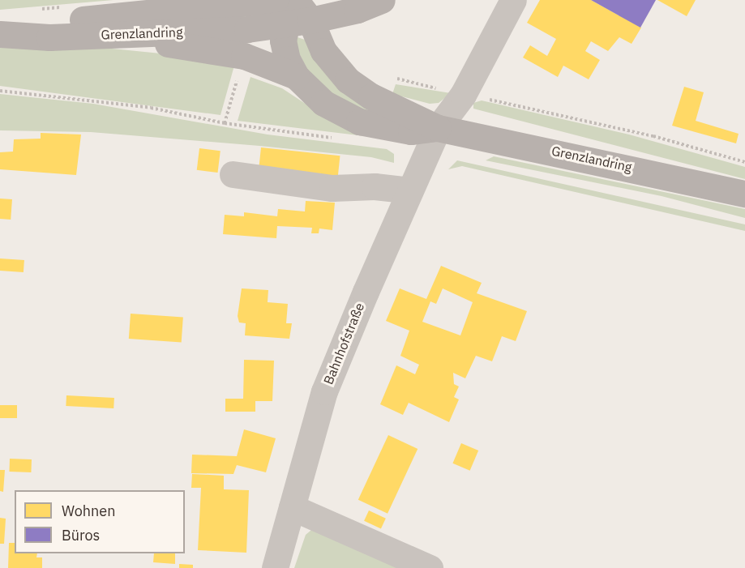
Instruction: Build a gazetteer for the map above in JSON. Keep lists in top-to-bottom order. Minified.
{"streets":{"main road":["Grenzlandring"],"street":["Bahnhofstraße"]},"crossings":[["Grenzlandring","Bahnhofstraße"]],"legend":["Wohnen","Büros"]}
